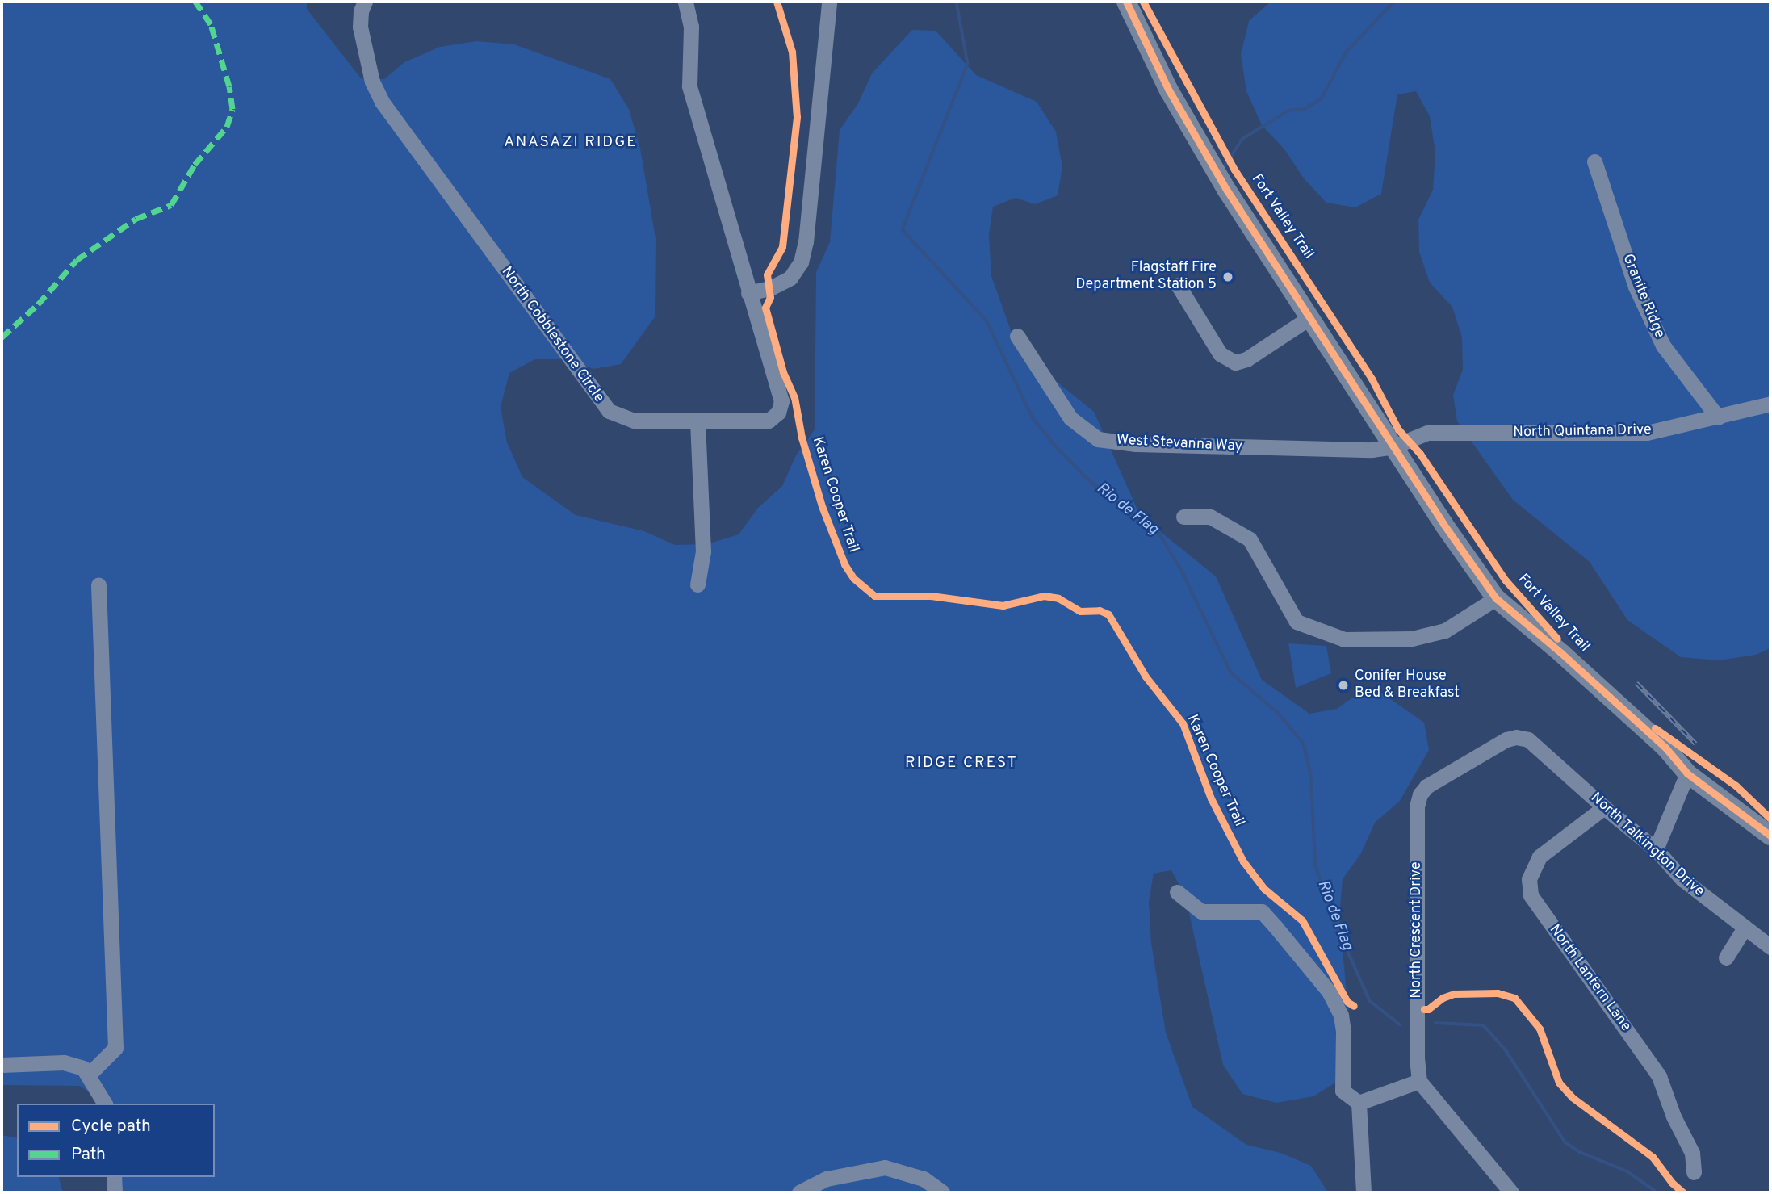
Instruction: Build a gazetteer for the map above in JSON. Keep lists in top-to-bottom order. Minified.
{"streets":{"street":["Granite Ridge","North Cobblestone Circle","North Quintana Drive","West Stevanna Way","North Talkington Drive","North Crescent Drive","North Lantern Lane"],"cycle path":["Fort Valley Trail","Karen Cooper Trail"]},"crossings":[["Granite Ridge","North Quintana Drive"],["North Quintana Drive","West Stevanna Way"],["North Talkington Drive","North Crescent Drive"],["North Talkington Drive","North Lantern Lane"]],"districts":["ANASAZI RIDGE","RIDGE CREST"],"water":["Rio de Flag"],"places":["Flagstaff Fire Department Station 5","Conifer House Bed & Breakfast"],"legend":["Cycle path","Path"]}
